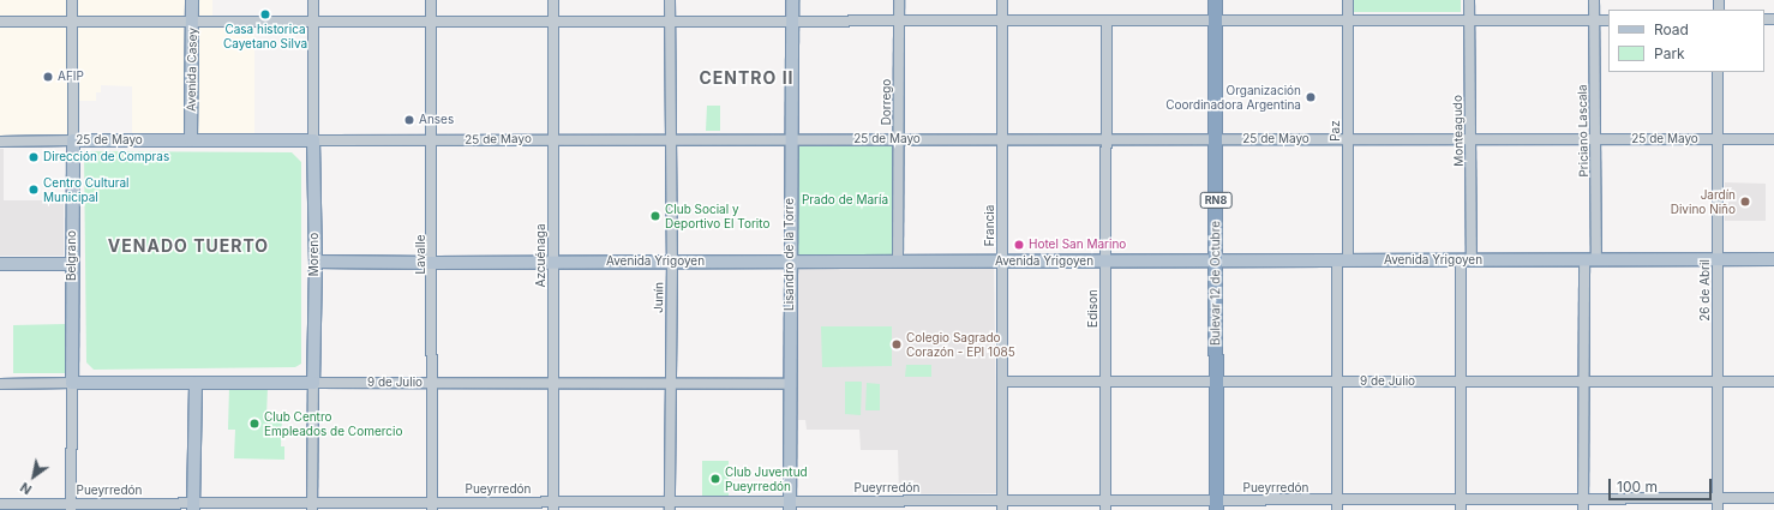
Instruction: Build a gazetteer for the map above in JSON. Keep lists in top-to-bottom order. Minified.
{"streets":{"highway":["RN8","Bulevar 12 de Octubre"],"main road":["Avenida Casey","25 de Mayo","Moreno","Lisandro de la Torre","Belgrano","Avenida Yrigoyen","9 de Julio"],"street":["Dorrego","Paz","Monteagudo","Priciano Lascala","Francia","Lavalle","Azcuénaga","26 de Abril","Junín","Edison","Pueyrredón"]},"crossings":[["Avenida Casey","25 de Mayo"],["Dorrego","25 de Mayo"],["Dorrego","Avenida Yrigoyen"],["Paz","25 de Mayo"],["Paz","Avenida Yrigoyen"],["Paz","9 de Julio"],["Paz","Pueyrredón"],["Monteagudo","25 de Mayo"],["Monteagudo","Avenida Yrigoyen"],["Monteagudo","9 de Julio"],["Monteagudo","Pueyrredón"],["Priciano Lascala","25 de Mayo"],["Priciano Lascala","Avenida Yrigoyen"],["25 de Mayo","Francia"],["25 de Mayo","Moreno"],["25 de Mayo","Lavalle"],["25 de Mayo","Lisandro de la Torre"],["25 de Mayo","Belgrano"],["25 de Mayo","Azcuénaga"],["25 de Mayo","Bulevar 12 de Octubre"],["25 de Mayo","26 de Abril"],["25 de Mayo","Junín"],["25 de Mayo","Edison"],["Francia","Avenida Yrigoyen"],["Francia","9 de Julio"],["Francia","Pueyrredón"],["Moreno","Avenida Yrigoyen"],["Moreno","9 de Julio"],["Moreno","Pueyrredón"],["Lavalle","Avenida Yrigoyen"],["Lavalle","9 de Julio"],["Lavalle","Pueyrredón"],["Lisandro de la Torre","Avenida Yrigoyen"],["Lisandro de la Torre","9 de Julio"],["Lisandro de la Torre","Pueyrredón"],["Belgrano","9 de Julio"],["Belgrano","Pueyrredón"],["Azcuénaga","Avenida Yrigoyen"],["Azcuénaga","9 de Julio"],["Azcuénaga","Pueyrredón"],["Avenida Yrigoyen","Bulevar 12 de Octubre"],["Avenida Yrigoyen","26 de Abril"],["Avenida Yrigoyen","Junín"],["Avenida Yrigoyen","Edison"],["Bulevar 12 de Octubre","9 de Julio"],["Bulevar 12 de Octubre","Pueyrredón"],["26 de Abril","9 de Julio"],["26 de Abril","Pueyrredón"],["Junín","9 de Julio"],["Junín","Pueyrredón"],["Edison","9 de Julio"],["Edison","Pueyrredón"]],"districts":["CENTRO II","VENADO TUERTO"],"parks":["Prado de María"],"places":["Casa historica Cayetano Silva","AFIP","Organización Coordinadora Argentina","Anses","Dirección de Compras","Centro Cultural Municipal","Jardín Divino Niño","Club Social y Deportivo El Torito","Hotel San Marino","Colegio Sagrado Corazón - EPI 1085","Club Centro Empleados de Comercio","Club Juventud Pueyrredón"],"legend":["Road","Park"],"scale_bar":"100 m","north":"bottom left"}
